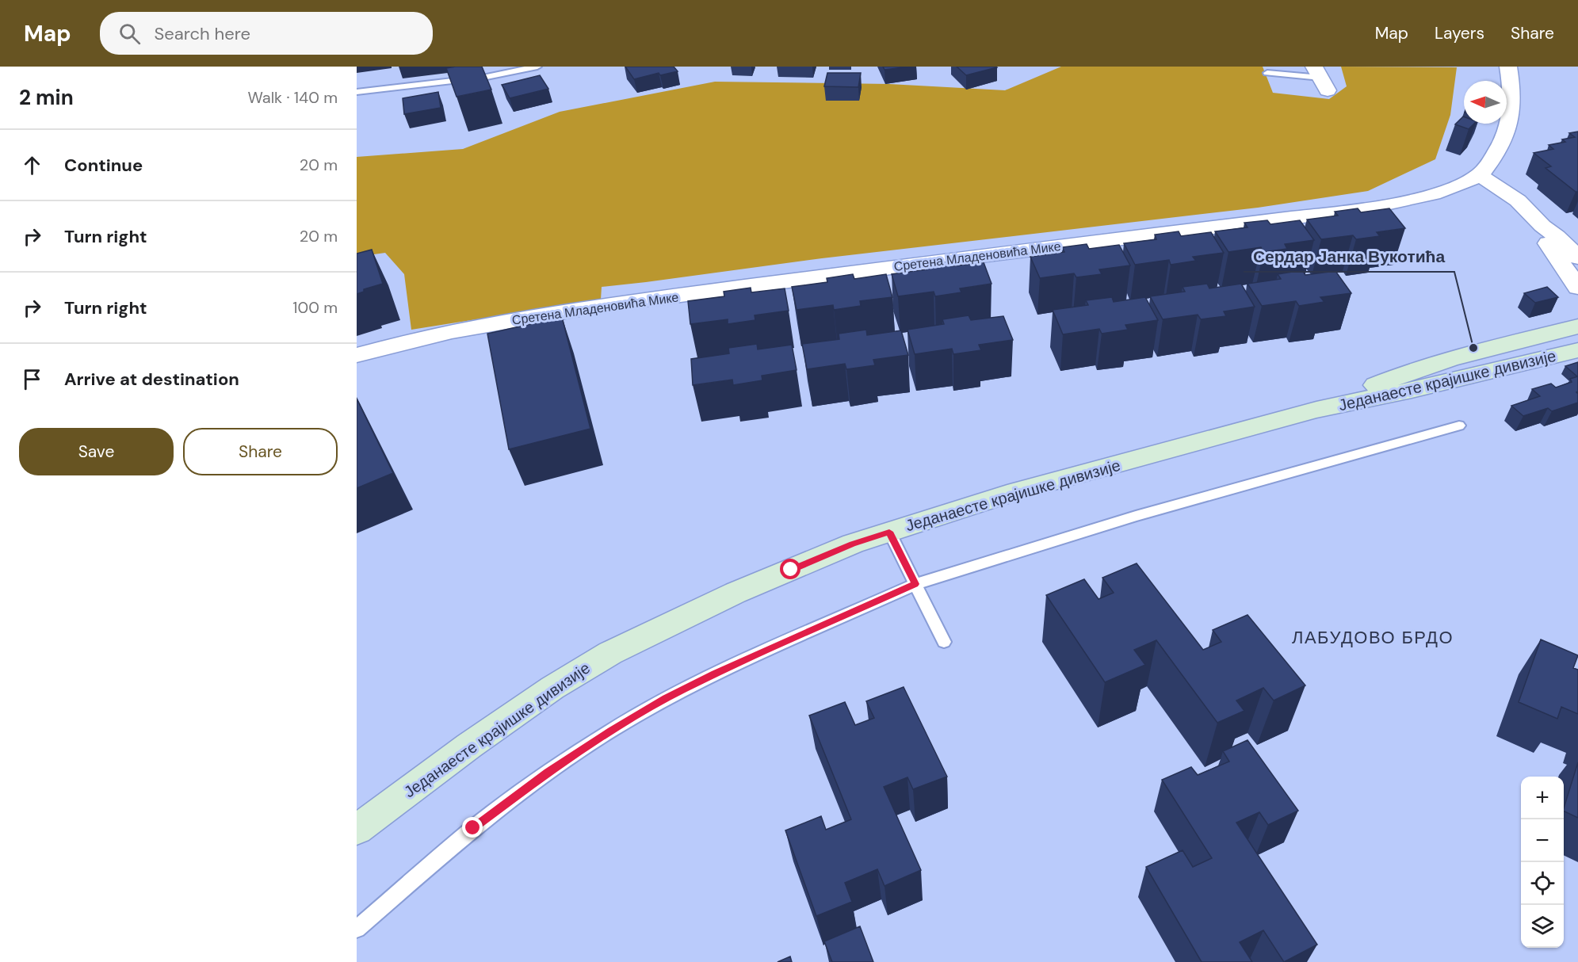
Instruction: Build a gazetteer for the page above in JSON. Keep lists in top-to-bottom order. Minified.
{"streets":{"street":["Сретена Младеновића Мике","Једанаесте крајишке дивизије"]},"districts":["ЛАБУДОВО БРДО"],"places":["Сердар Јанка Вукотића"],"north":"left","page":{"header":"Map","search":"Search here","nav":["Map","Layers","Share"],"heading":["2 min","Walk · 140 m"],"list":[["Continue","20 m"],["Turn right","20 m"],["Turn right","100 m"],"Arrive at destination"],"buttons":["Save","Share"],"map_buttons":["+","−"]}}
